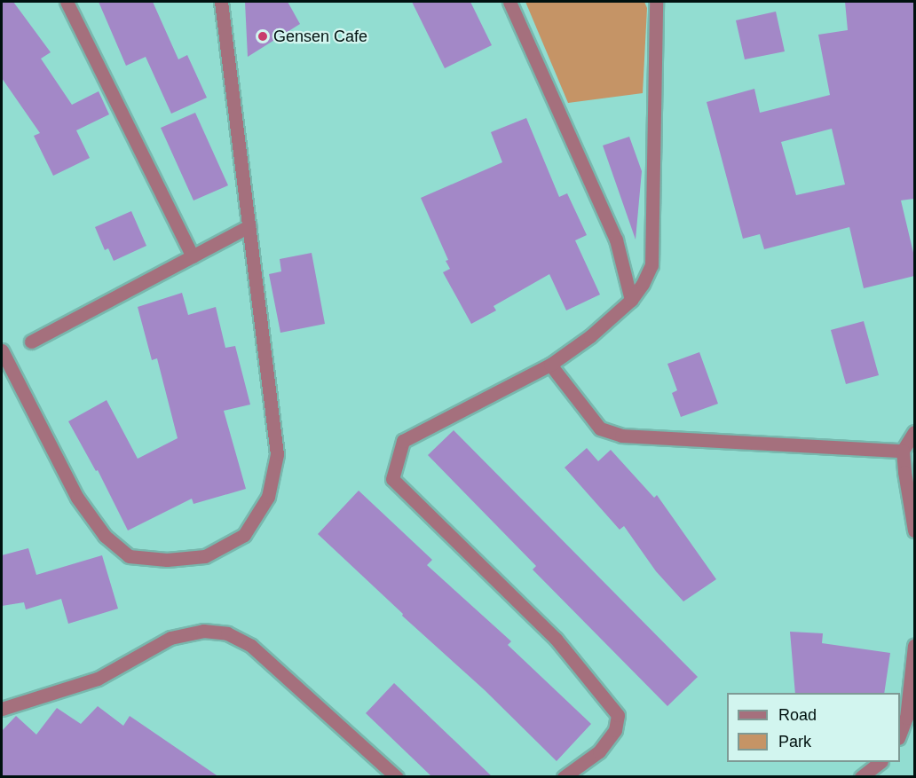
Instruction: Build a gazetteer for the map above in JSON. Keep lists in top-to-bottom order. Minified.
{"places":["Gensen Cafe"],"legend":["Road","Park"]}
